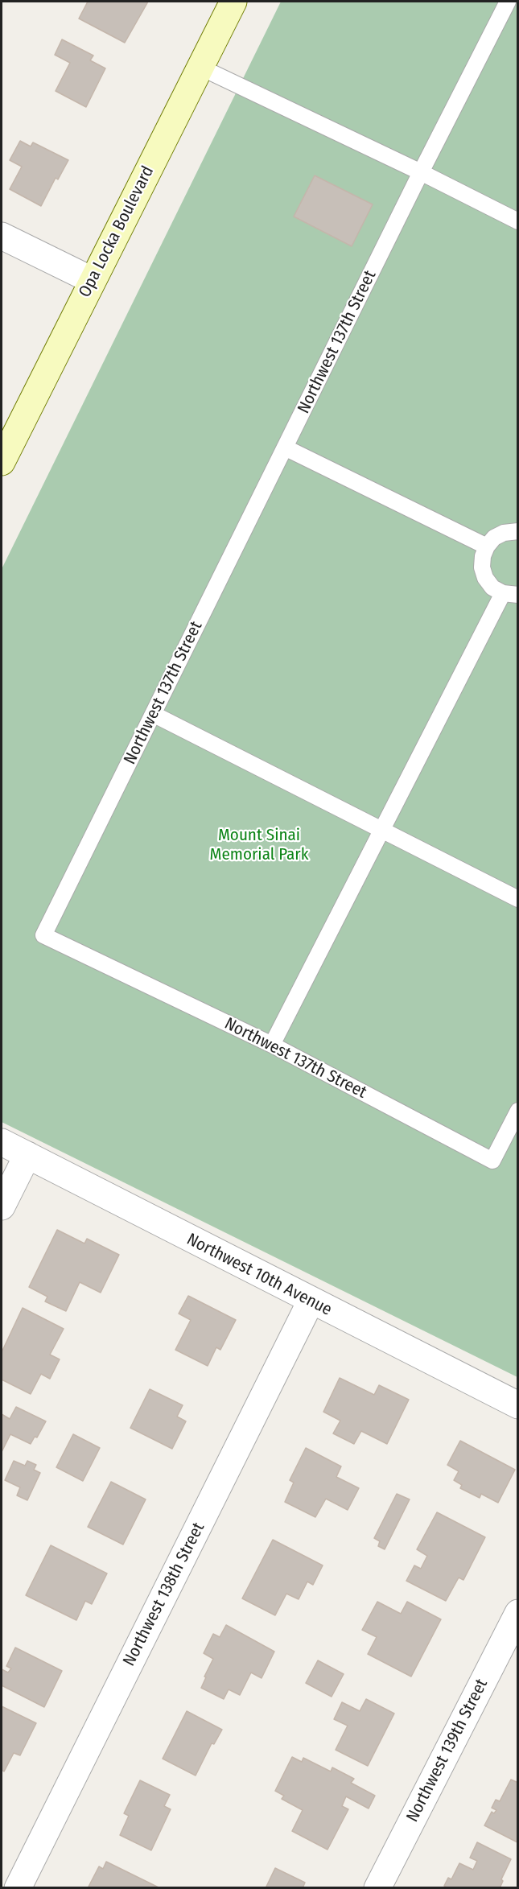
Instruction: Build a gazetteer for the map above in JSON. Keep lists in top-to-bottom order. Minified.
{"streets":{"main road":["Opa Locka Boulevard"],"street":["Northwest 10th Avenue","Northwest 138th Street","Northwest 139th Street"],"lane":["Northwest 137th Street"]},"crossings":[["Northwest 10th Avenue","Northwest 138th Street"]],"parks":["Mount Sinai Memorial Park"]}
